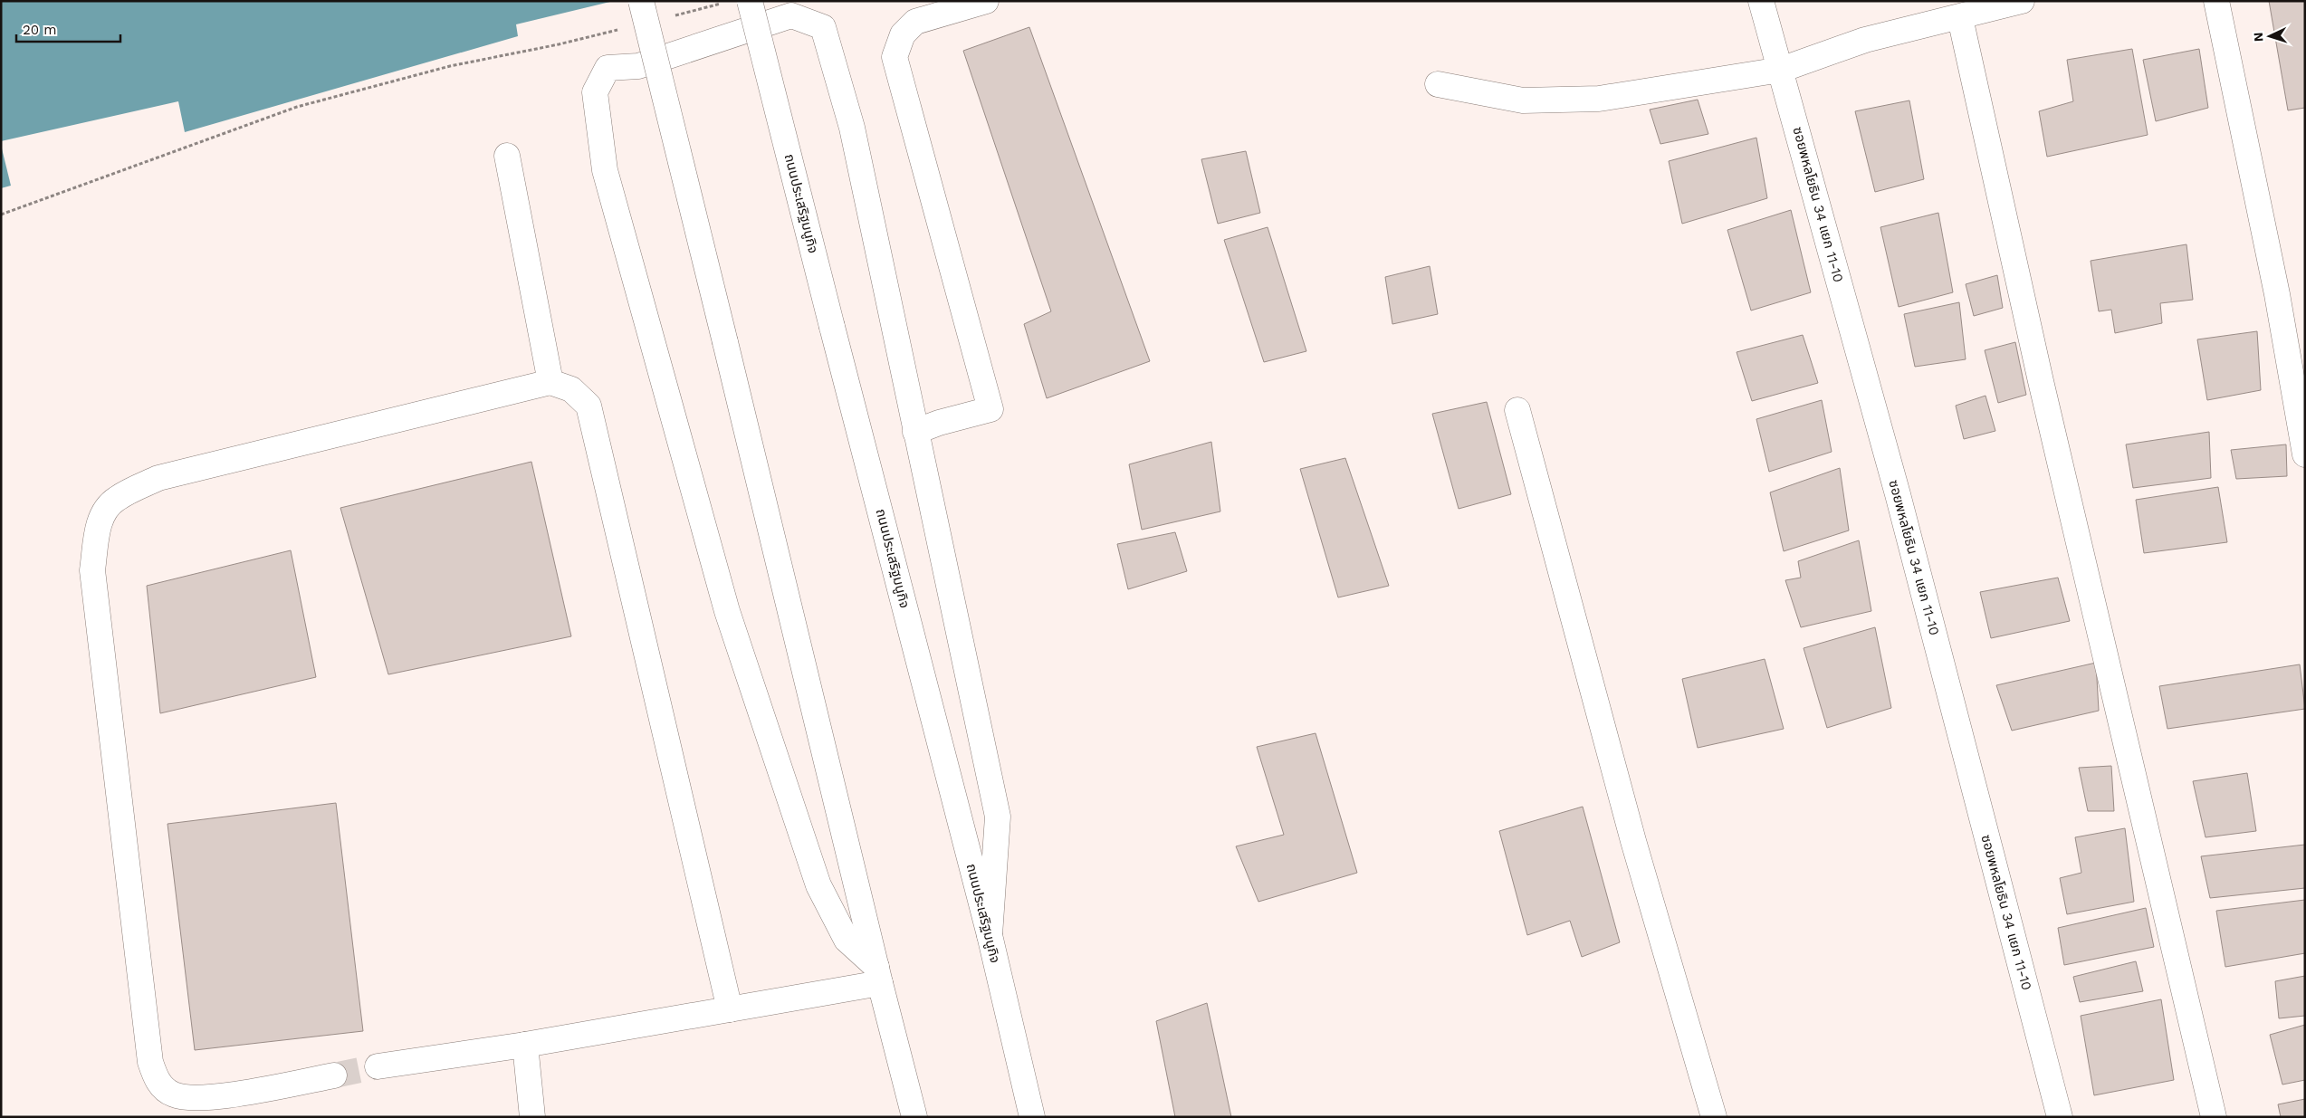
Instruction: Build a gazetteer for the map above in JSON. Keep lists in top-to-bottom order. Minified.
{"streets":{"main road":["ถนนประเสริฐมนูกิจ","ซอยพหลโยธิน 34 แยก 11-10"]},"scale_bar":"20 m","north":"left"}
